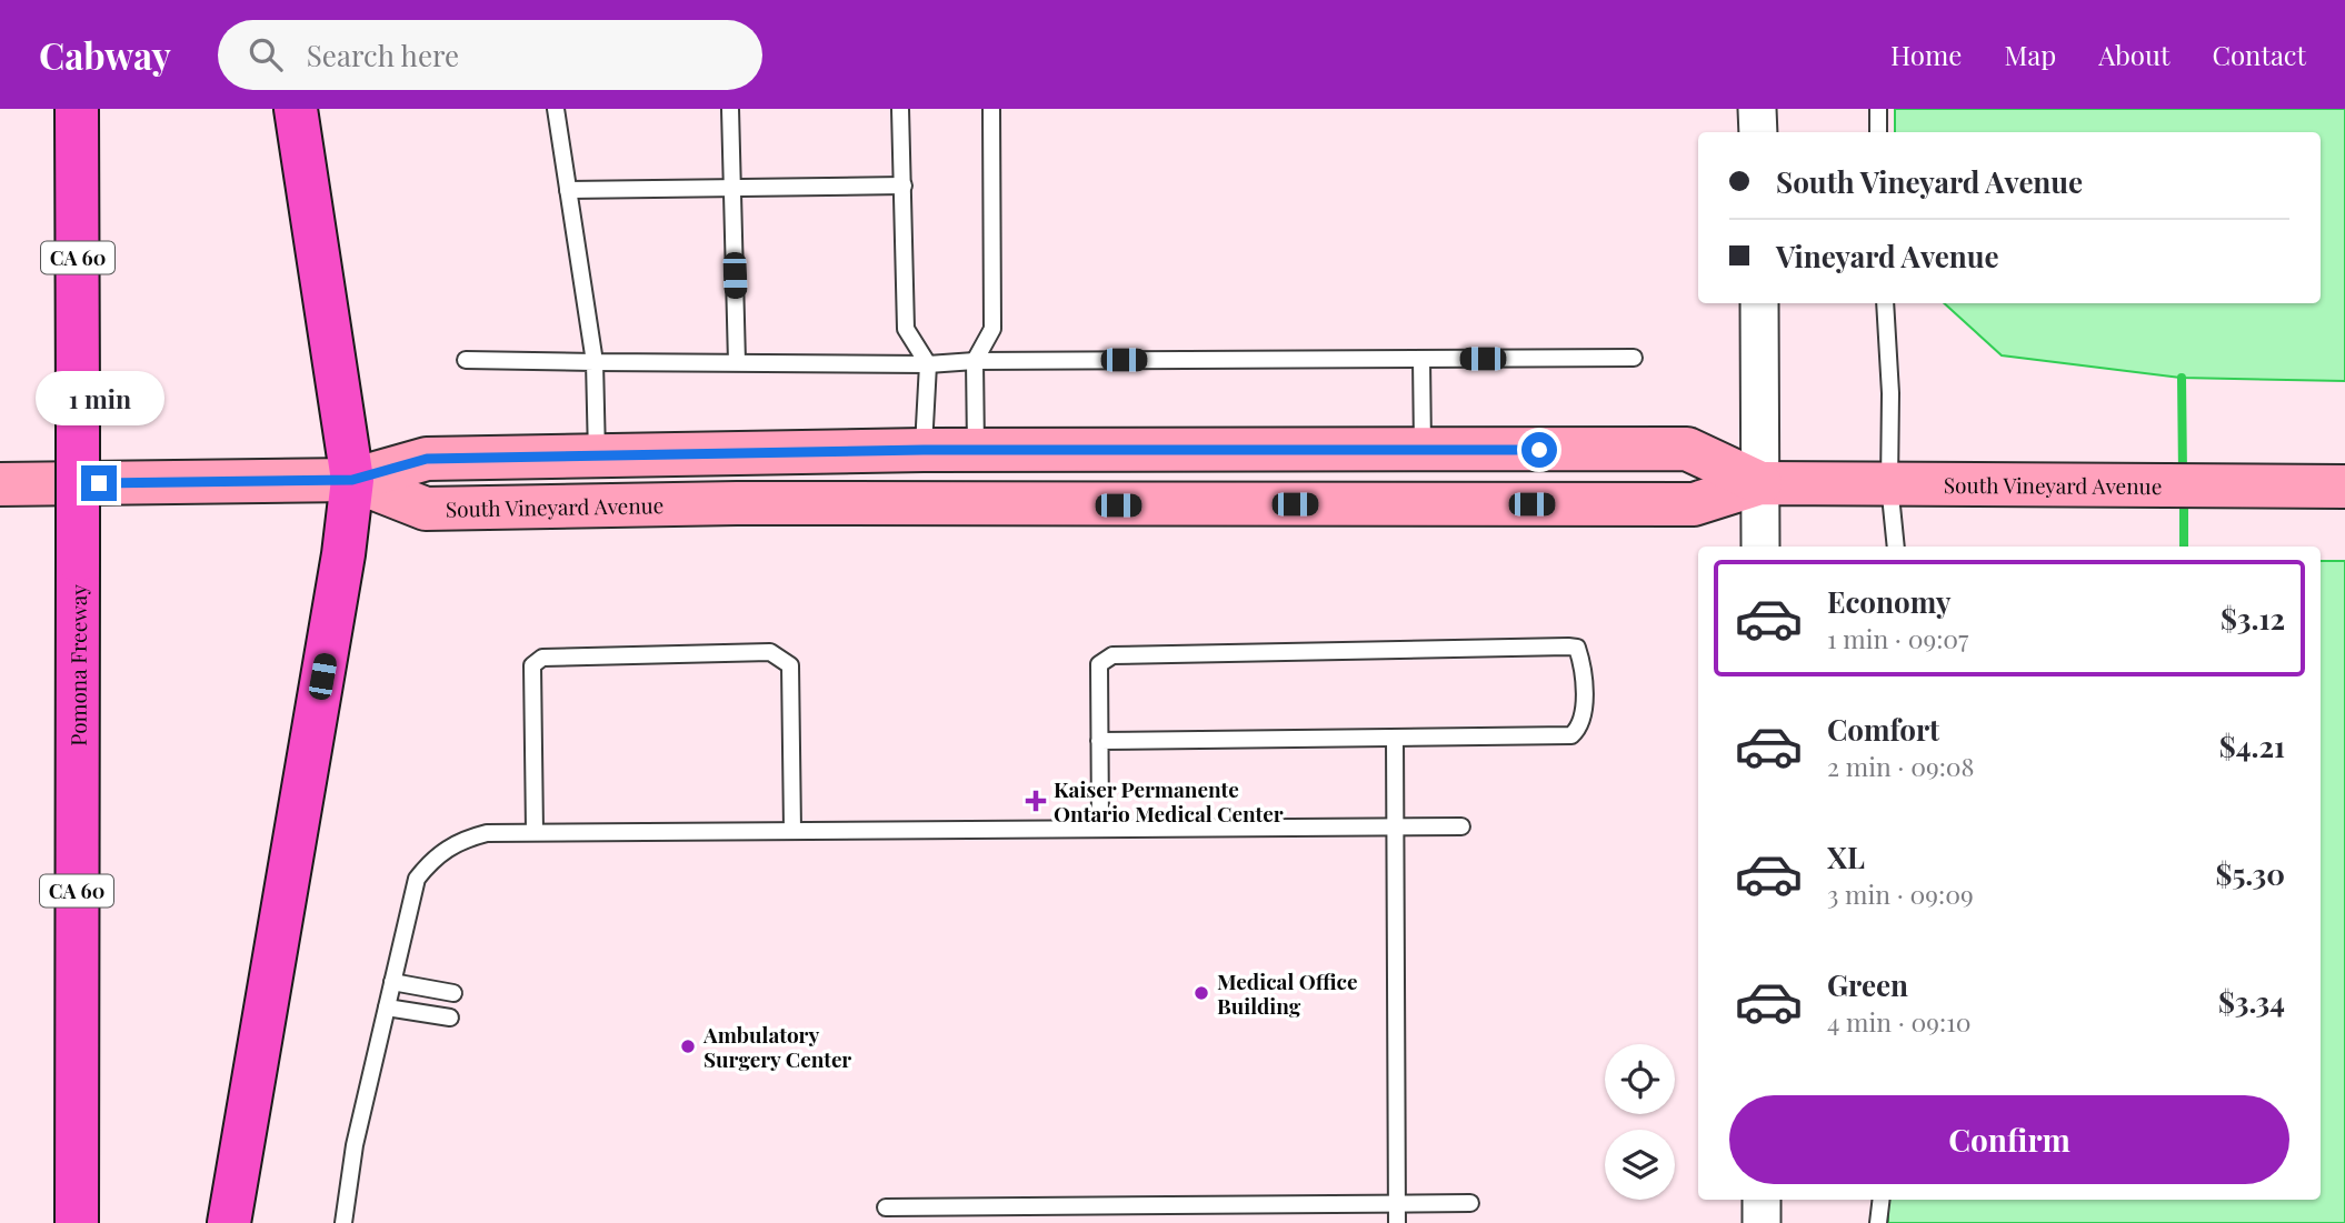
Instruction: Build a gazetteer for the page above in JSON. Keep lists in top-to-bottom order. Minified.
{"streets":{"highway":["CA 60","Pomona Freeway"],"main road":["South Vineyard Avenue"]},"places":{"health":["Kaiser Permanente Ontario Medical Center"],"other":["Medical Office Building","Ambulatory Surgery Center"]},"page":{"header":"Cabway","search":"Search here","nav":["Home","Map","About","Contact"],"banner":["South Vineyard Avenue","Vineyard Avenue"],"bubble":"1 min","list":[{"name":"Economy","note":"1 min · 09:07","value":"$3.12"},{"name":"Comfort","note":"2 min · 09:08","value":"$4.21"},{"name":"XL","note":"3 min · 09:09","value":"$5.30"},{"name":"Green","note":"4 min · 09:10","value":"$3.34"}],"buttons":"Confirm"}}
